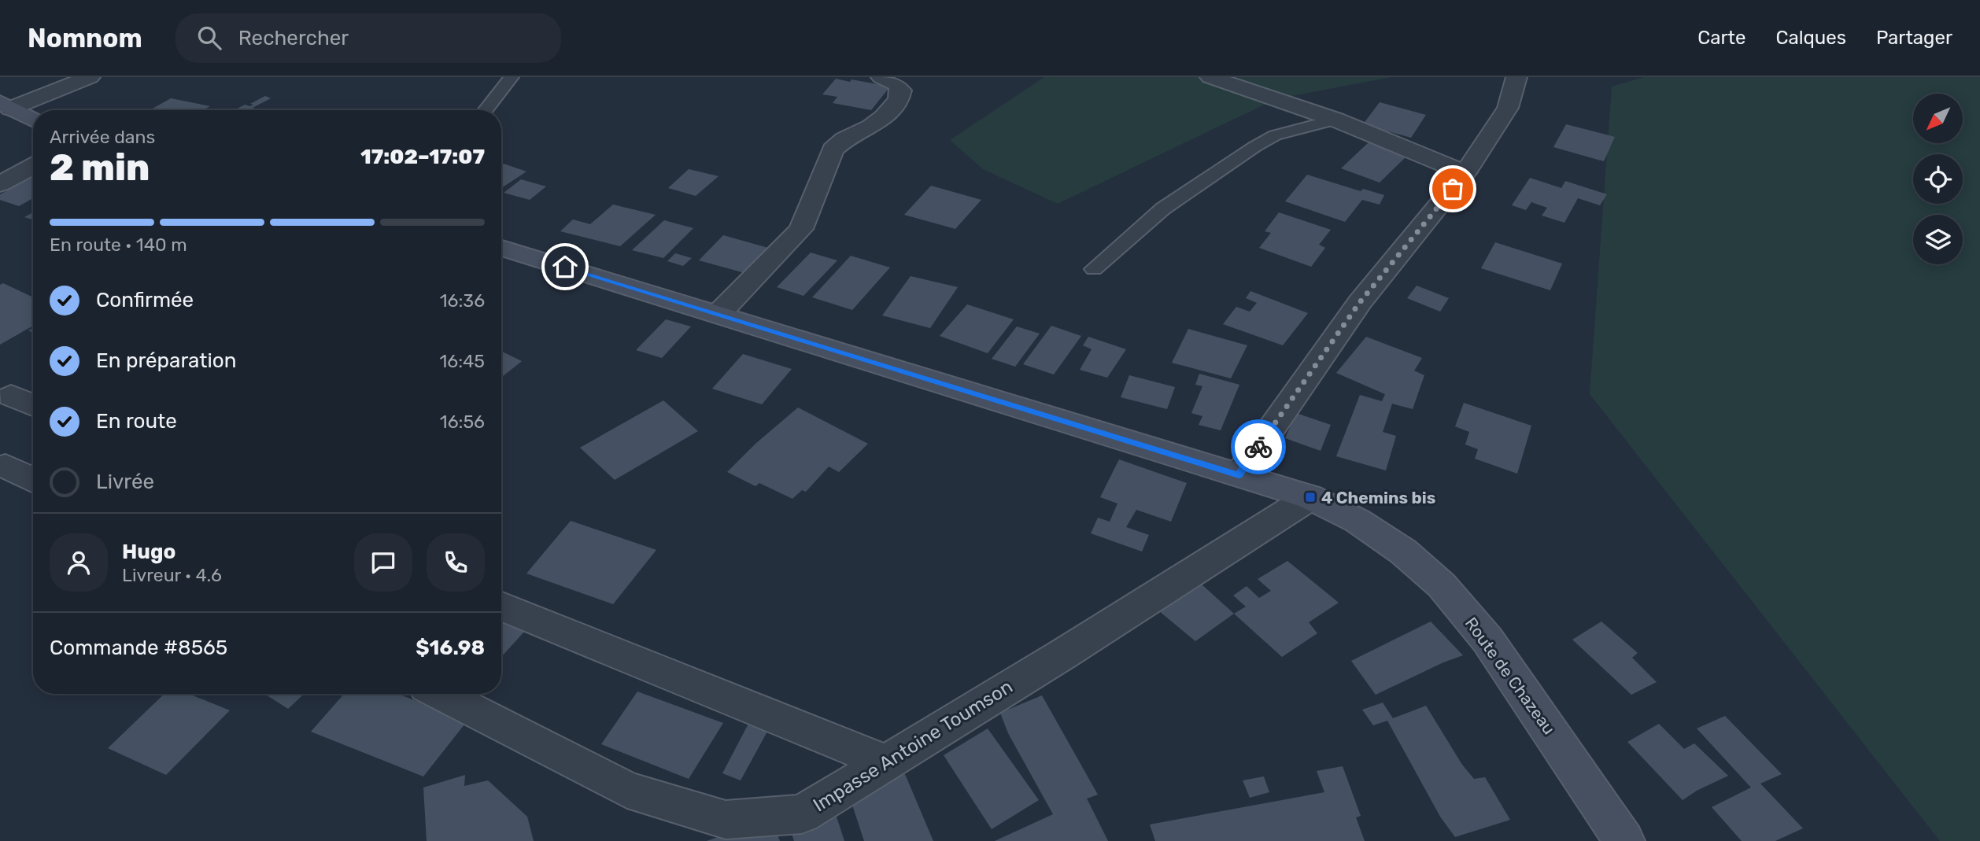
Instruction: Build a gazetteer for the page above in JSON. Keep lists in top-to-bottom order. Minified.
{"streets":{"main road":["Route de Chazeau"],"street":["Impasse Antoine Toumson"]},"crossings":[["Route de Chazeau","Impasse Antoine Toumson"]],"places":{"transit":["4 Chemins bis"]},"north":"bottom left","page":{"header":"Nomnom","search":"Rechercher","nav":["Carte","Calques","Partager"],"heading":["2 min","Arrivée dans","17:02–17:07"],"panel":["Hugo","Livreur · 4.6","Commande #8565","$16.98"],"bar":"En route · 140 m","list":[["Confirmée","16:36"],["En préparation","16:45"],["En route","16:56"],"Livrée"]}}
